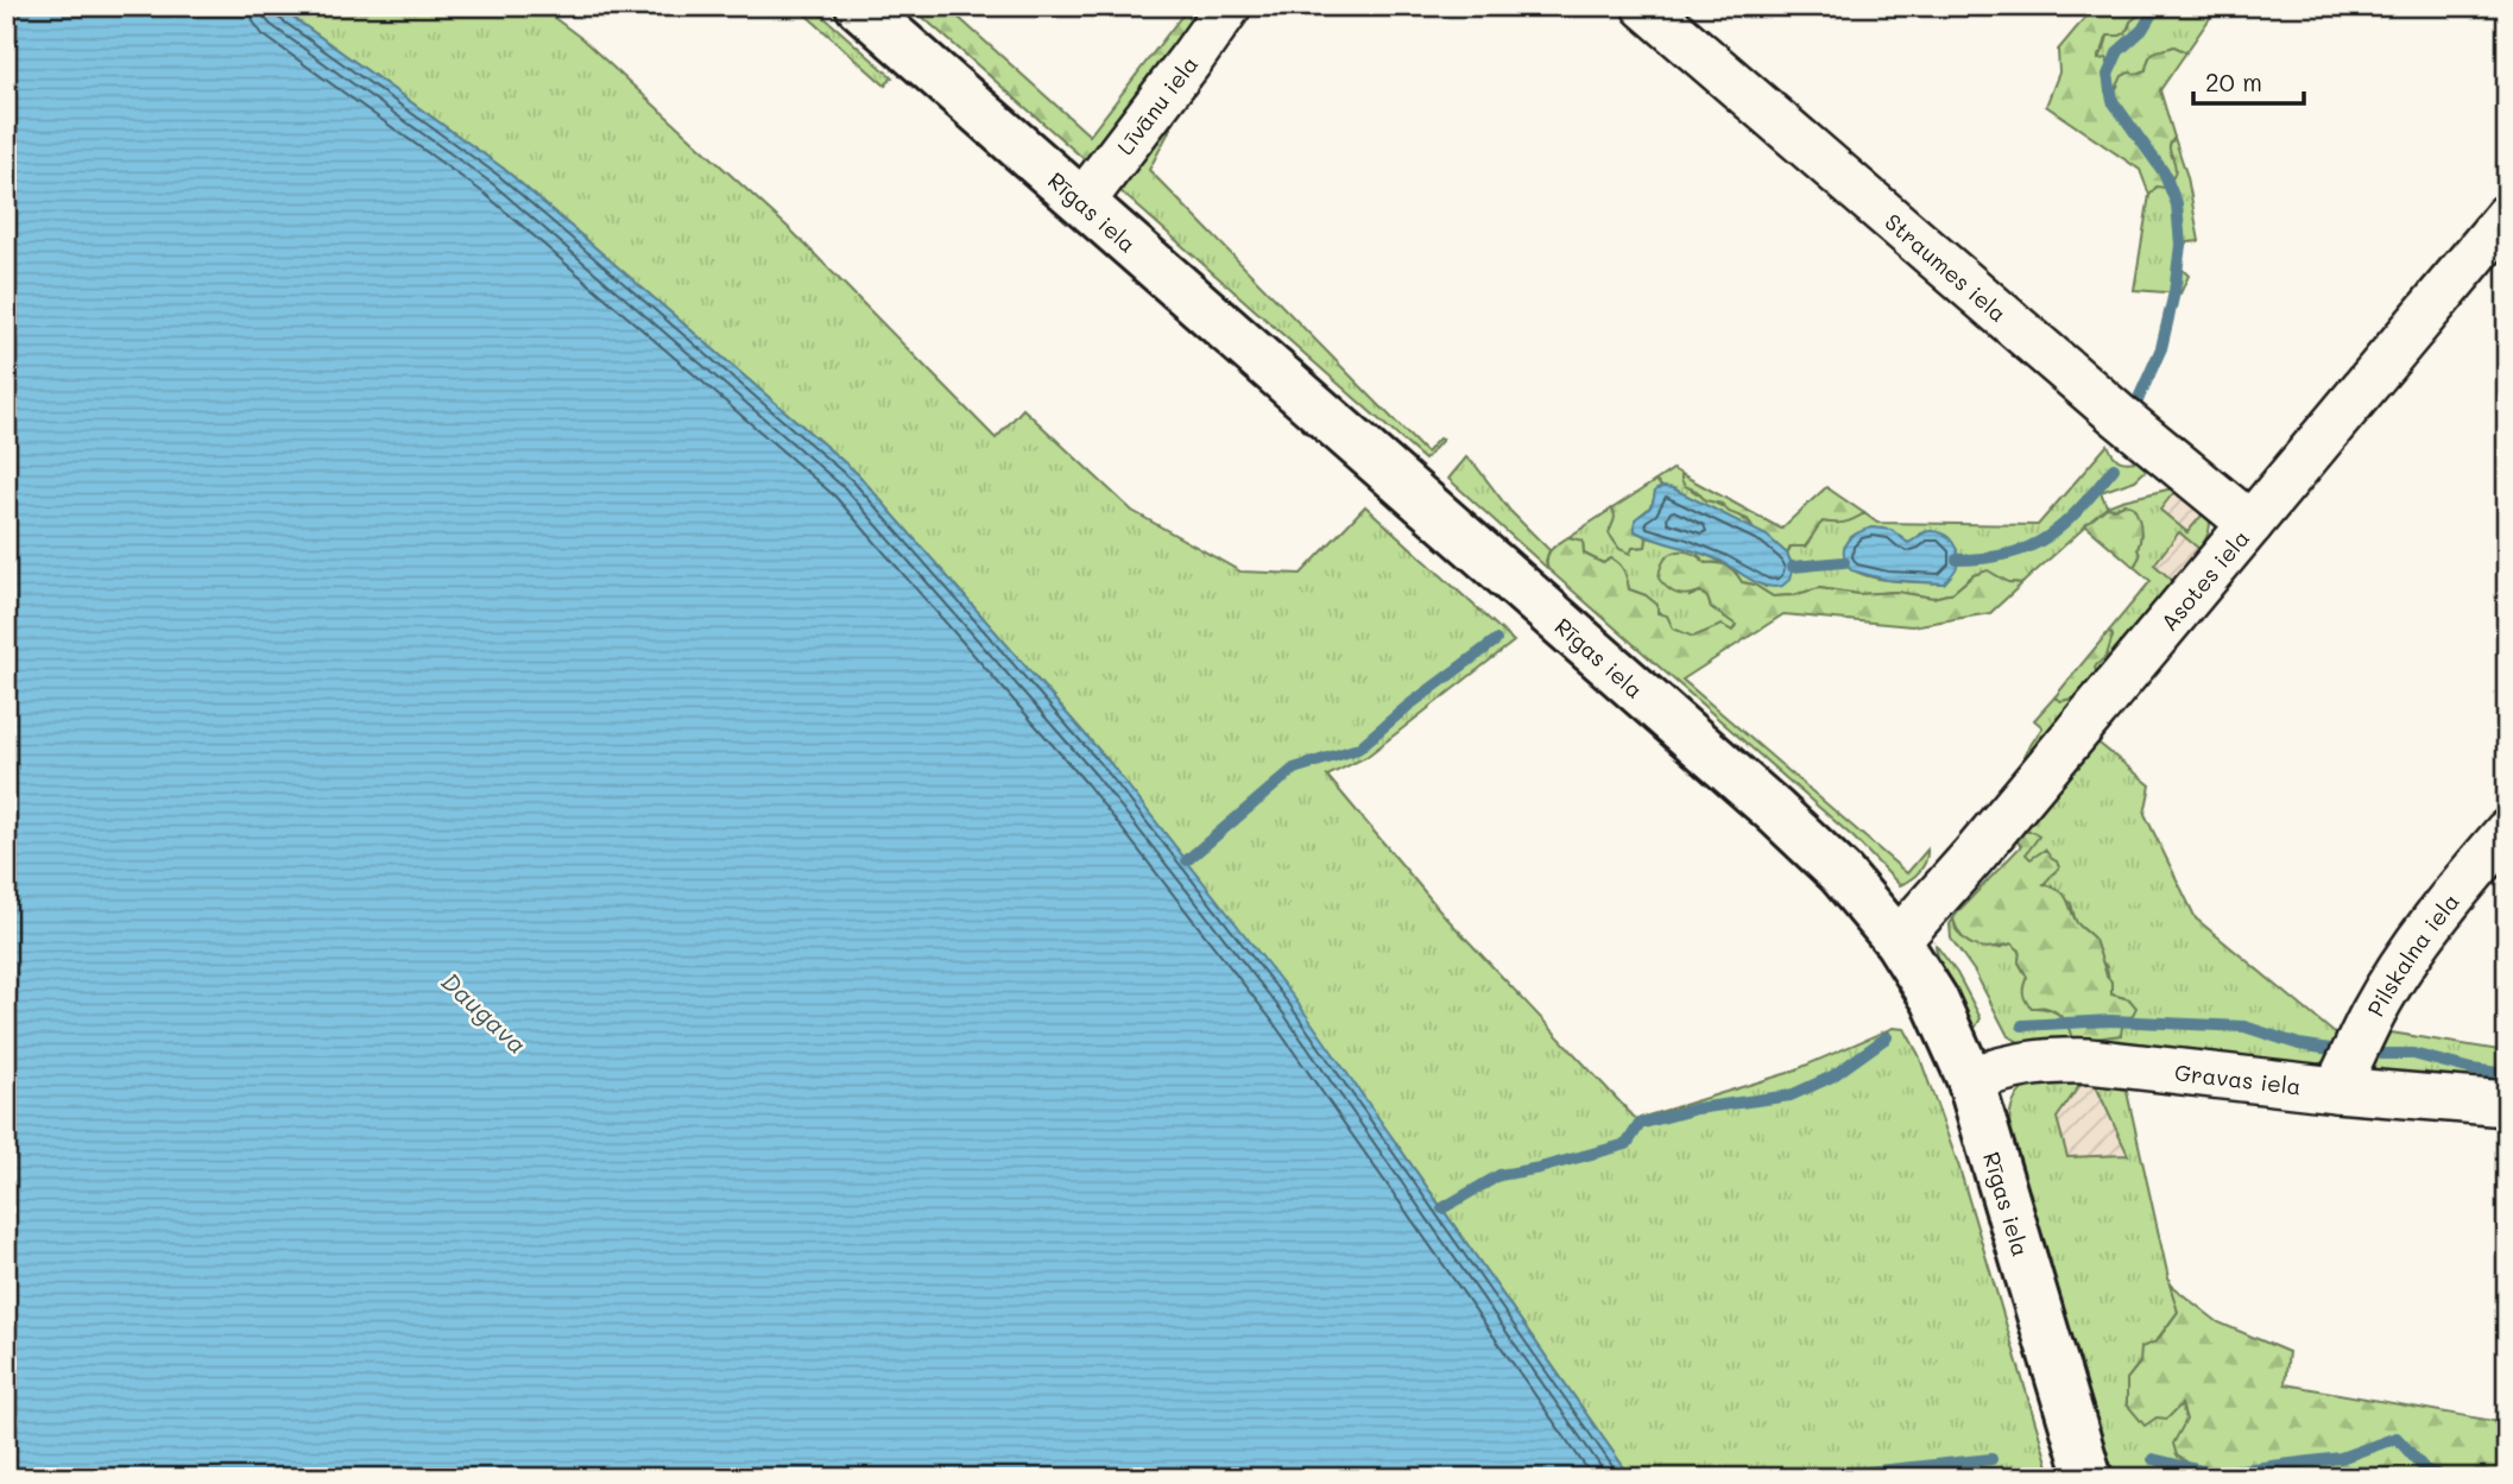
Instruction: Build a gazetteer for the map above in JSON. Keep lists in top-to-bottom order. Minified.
{"streets":{"main road":["Rīgas iela"],"street":["Līvānu iela","Straumes iela","Asotes iela","Pilskalna iela","Gravas iela"]},"crossings":[["Līvānu iela","Rīgas iela"],["Rīgas iela","Asotes iela"],["Rīgas iela","Gravas iela"],["Straumes iela","Asotes iela"],["Pilskalna iela","Gravas iela"]],"water":["Daugava"],"scale_bar":"20 m"}
